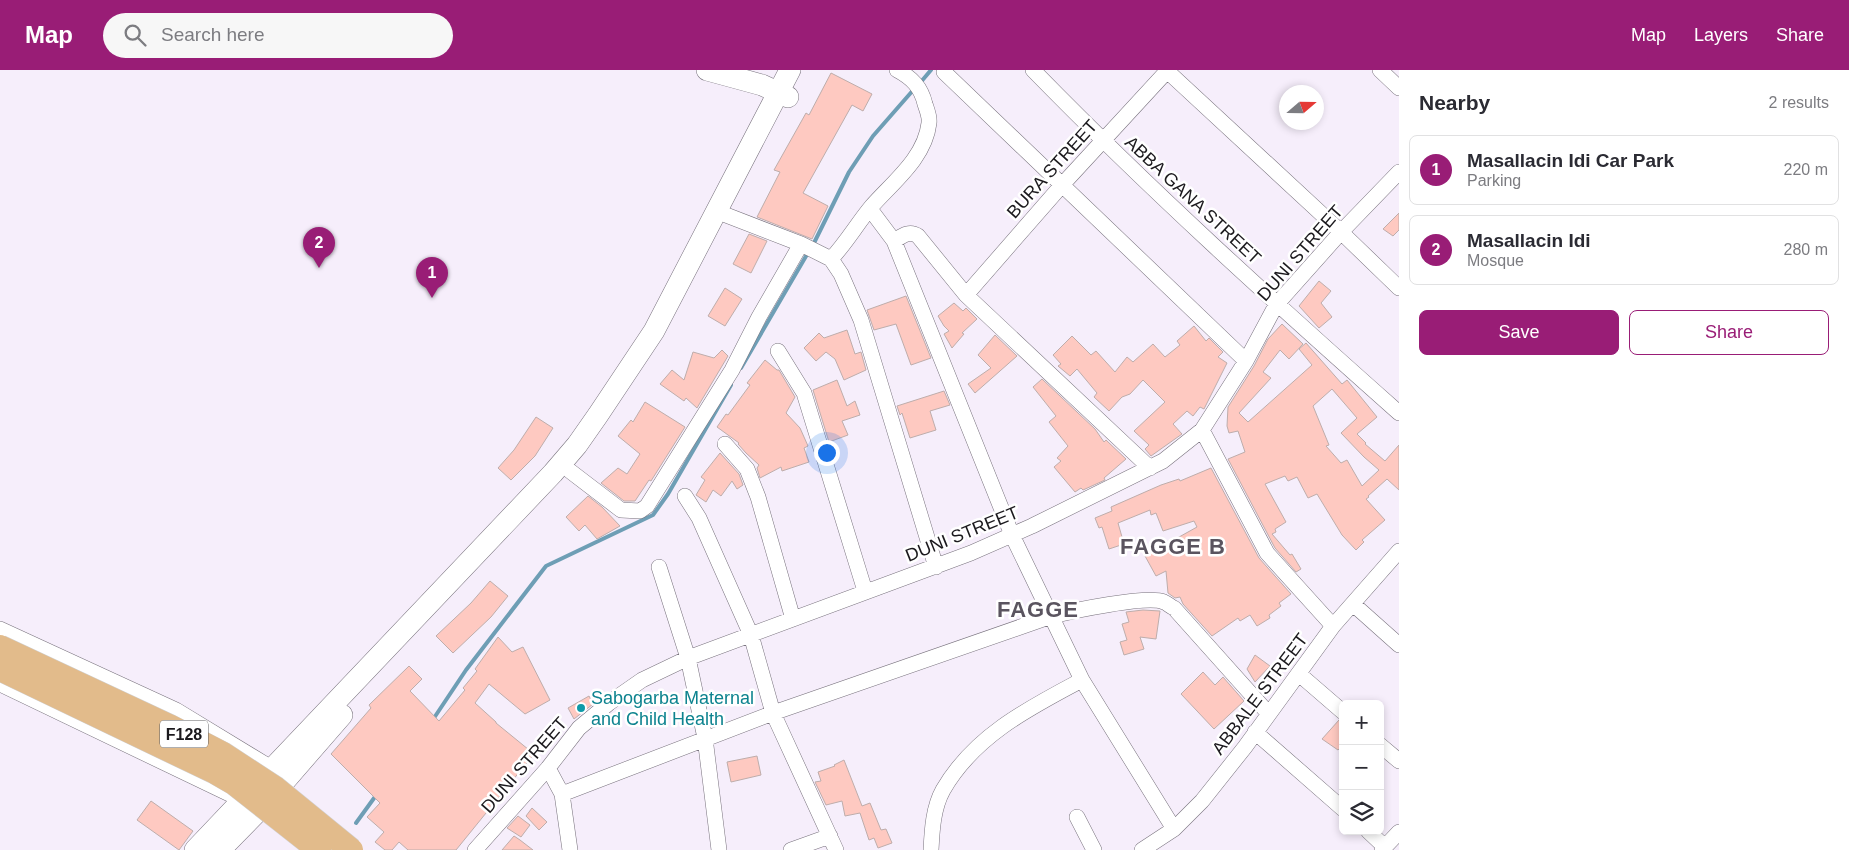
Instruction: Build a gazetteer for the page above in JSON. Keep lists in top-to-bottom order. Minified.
{"streets":{"main road":["F128"],"street":["BURA STREET","ABBA GANA STREET","DUNI STREET","ABBALE STREET"]},"crossings":[["BURA STREET","ABBA GANA STREET"],["ABBA GANA STREET","DUNI STREET"]],"districts":["FAGGE B","FAGGE"],"places":["Sabogarba Maternal and Child Health"],"north":"right","page":{"header":"Map","search":"Search here","nav":["Map","Layers","Share"],"heading":["Nearby","2 results"],"list":[{"mark":"1","name":"Masallacin Idi Car Park","note":"Parking","value":"220 m"},{"mark":"2","name":"Masallacin Idi","note":"Mosque","value":"280 m"}],"pins":["2","1"],"buttons":["Save","Share"],"map_buttons":["+","−"]}}
